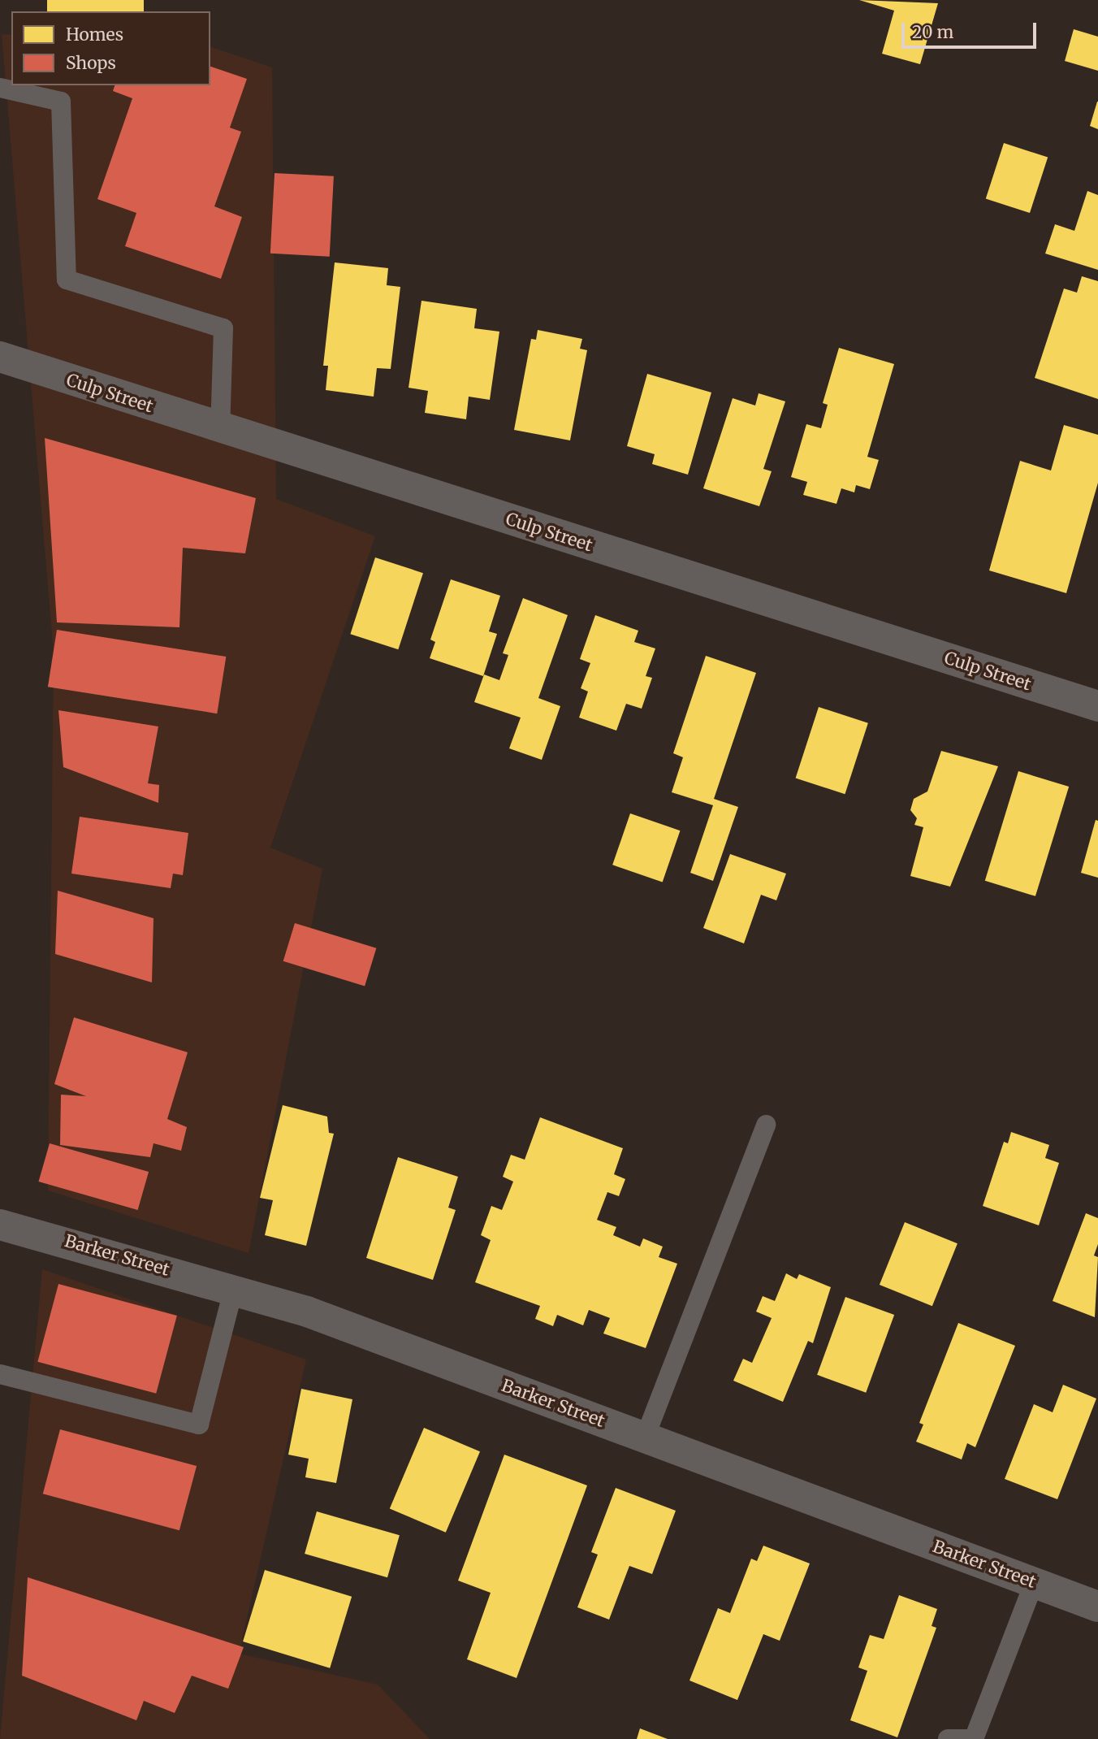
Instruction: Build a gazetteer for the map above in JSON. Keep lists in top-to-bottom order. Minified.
{"streets":{"street":["Culp Street","Barker Street"]},"legend":["Homes","Shops"],"scale_bar":"20 m"}
